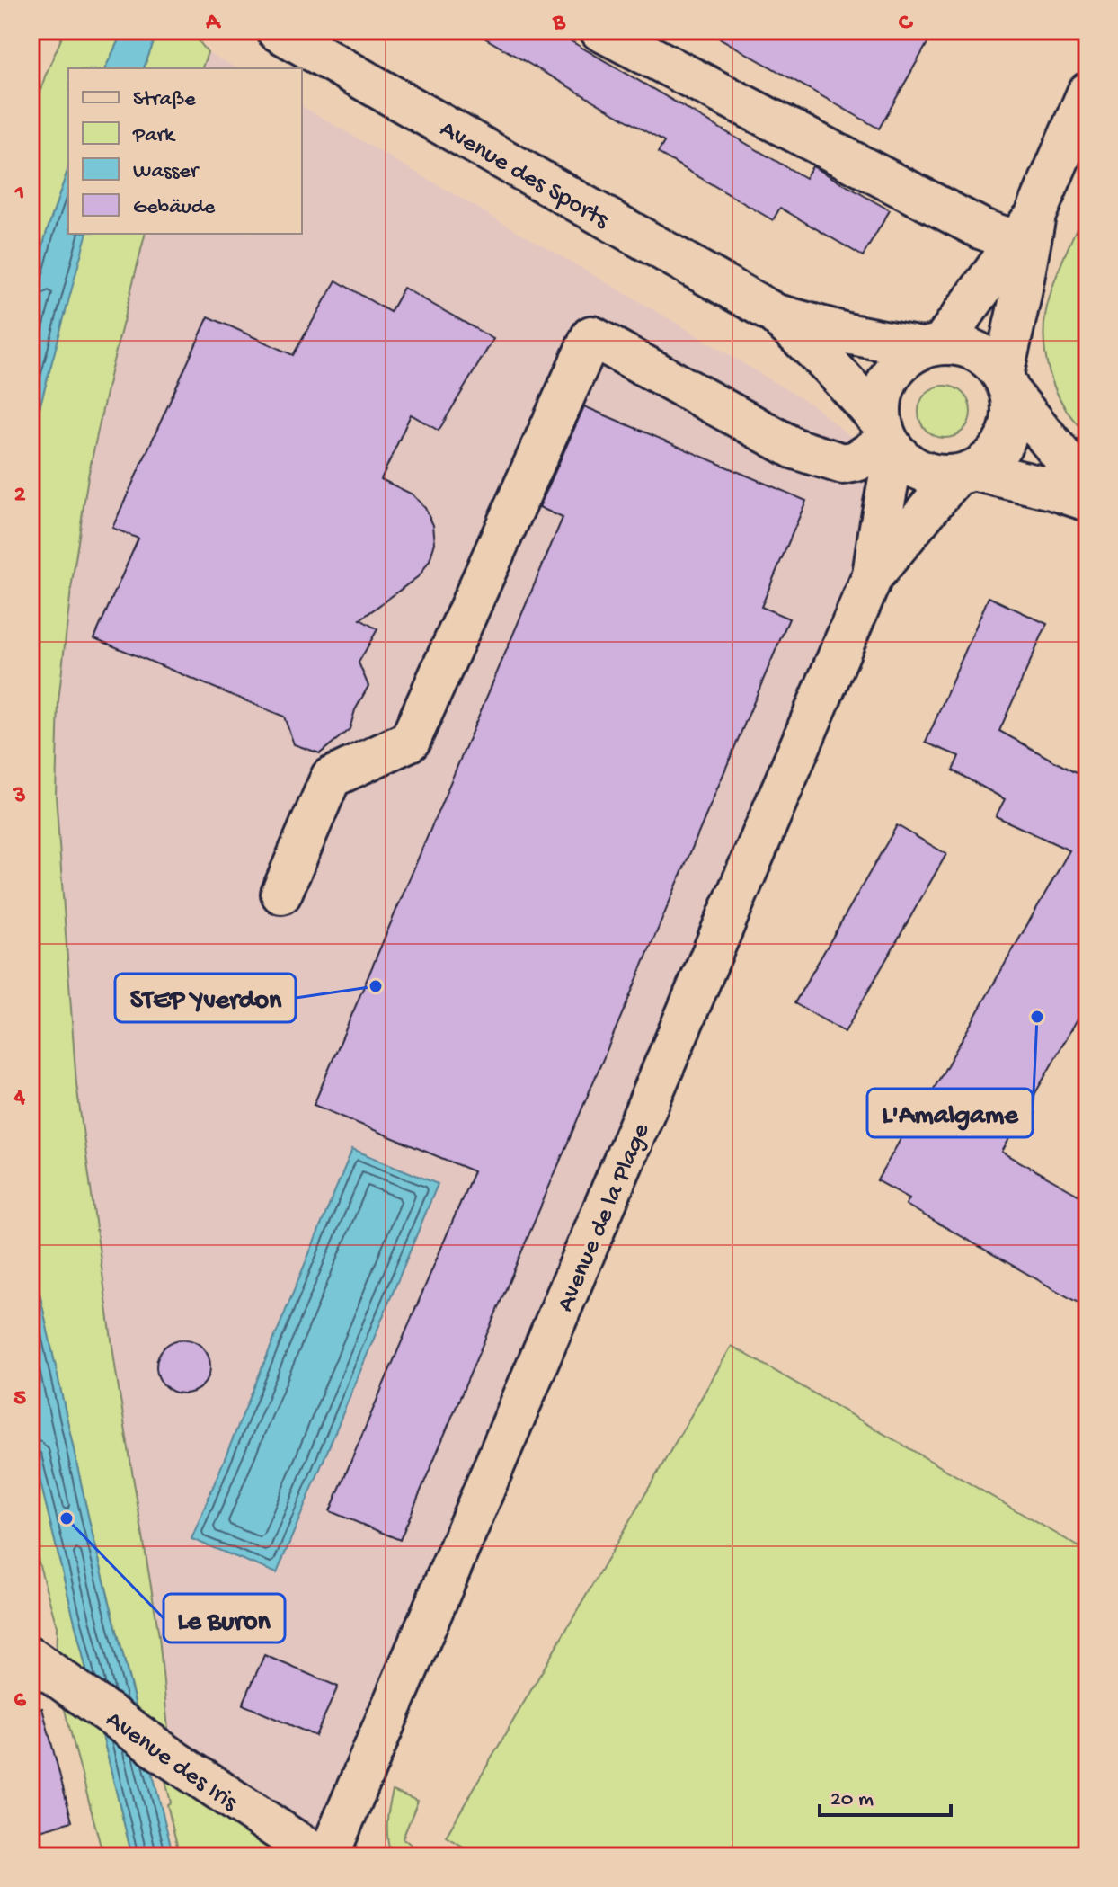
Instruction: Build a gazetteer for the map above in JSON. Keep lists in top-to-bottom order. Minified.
{"streets":{"street":["Avenue des Sports","Avenue de la Plage","Avenue des Iris"]},"crossings":[["Avenue des Sports","Avenue de la Plage"]],"places":["STEP Yverdon","L'Amalgame","Le Buron"],"legend":["Straße","Park","Wasser","Gebäude"],"scale_bar":"20 m","grid":{"columns":["A","B","C"],"rows":["1","2","3","4","5","6"]}}
